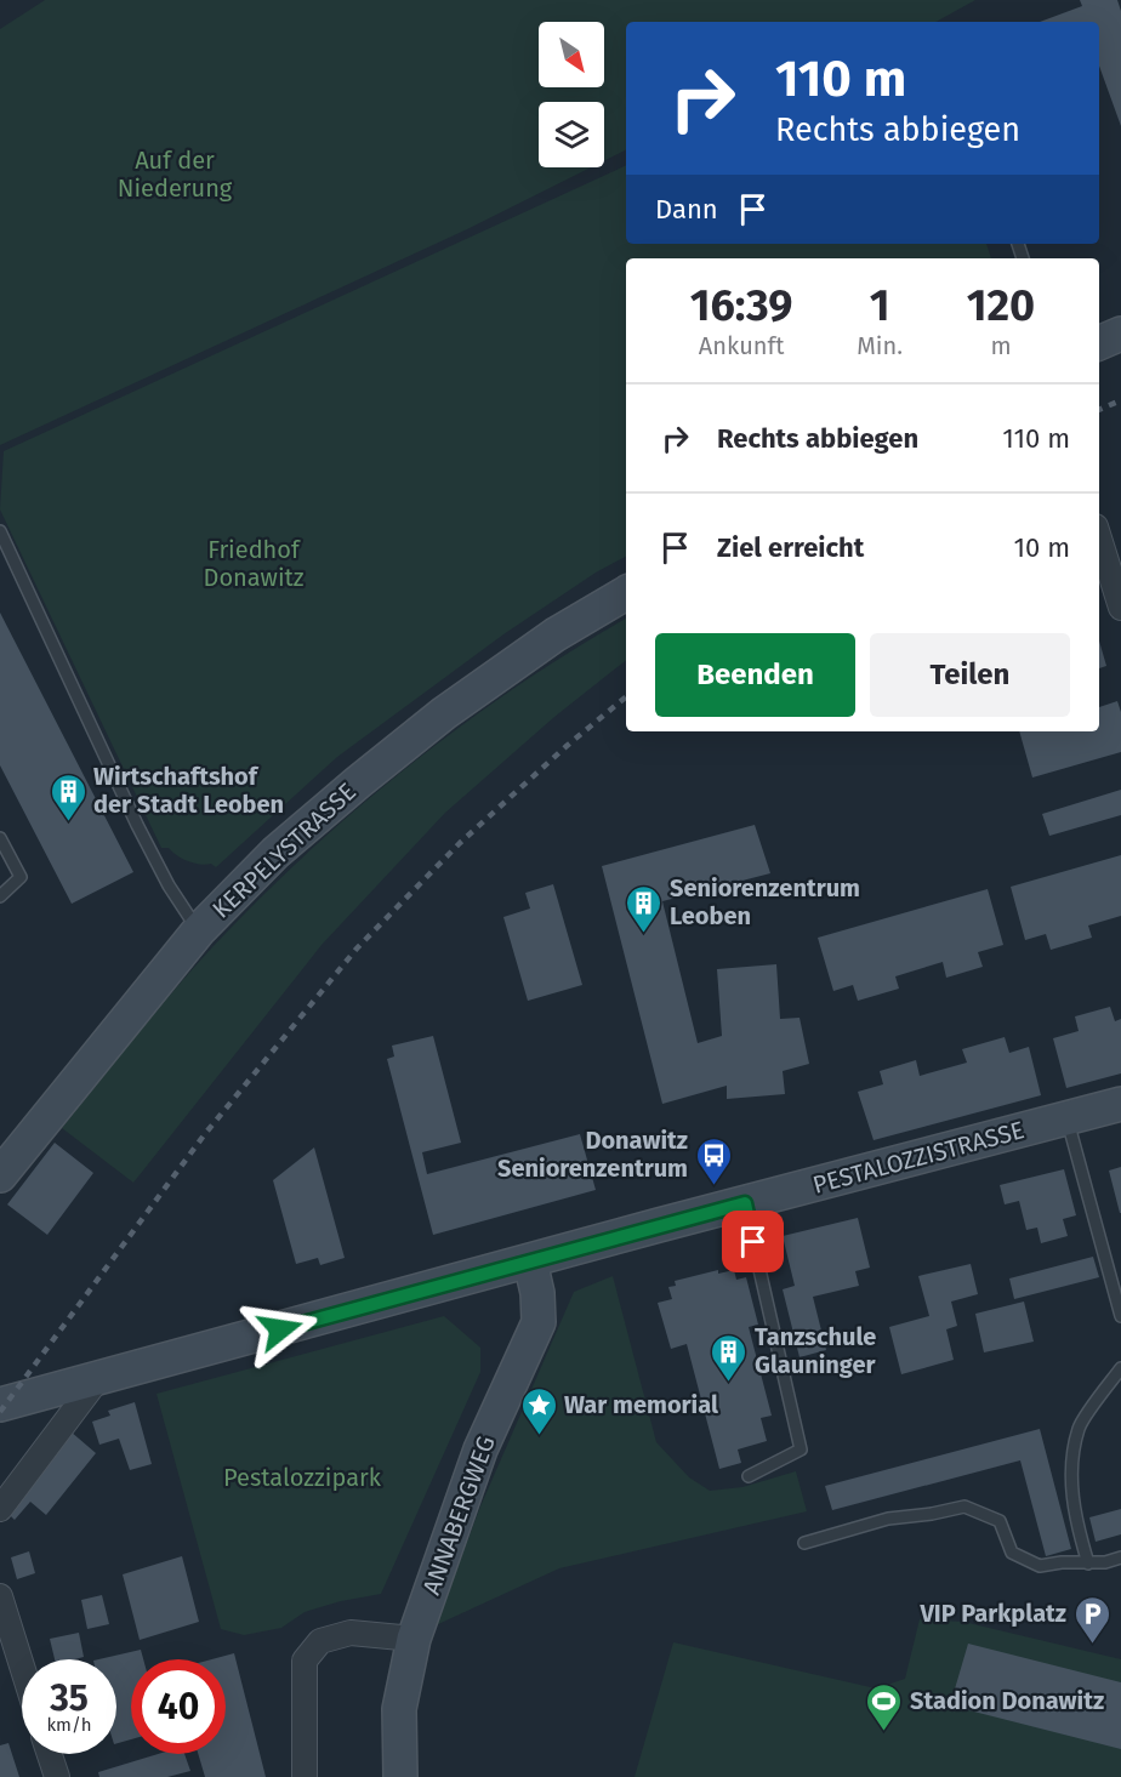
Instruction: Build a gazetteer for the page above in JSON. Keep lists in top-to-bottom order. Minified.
{"streets":{"street":["KERPELYSTRASSE","PESTALOZZISTRASSE","ANNABERGWEG"]},"crossings":[["PESTALOZZISTRASSE","ANNABERGWEG"]],"parks":["Auf der Niederung","Friedhof Donawitz","Pestalozzipark"],"places":{"building":["Wirtschaftshof der Stadt Leoben","Seniorenzentrum Leoben","Tanzschule Glauninger"],"bus stop":["Donawitz Seniorenzentrum"],"place":["War memorial"],"parking":["VIP Parkplatz"],"sports":["Stadion Donawitz"]},"north":"bottom right","page":{"turn":["110 m","Rechts abbiegen"],"then":"Dann","eta":["16:39","Ankunft","1","Min.","120","m"],"list":[{"name":"Rechts abbiegen","value":"110 m"},{"name":"Ziel erreicht","value":"10 m"}],"buttons":["Beenden","Teilen"],"speed":"35 km/h","limit":"40"}}
